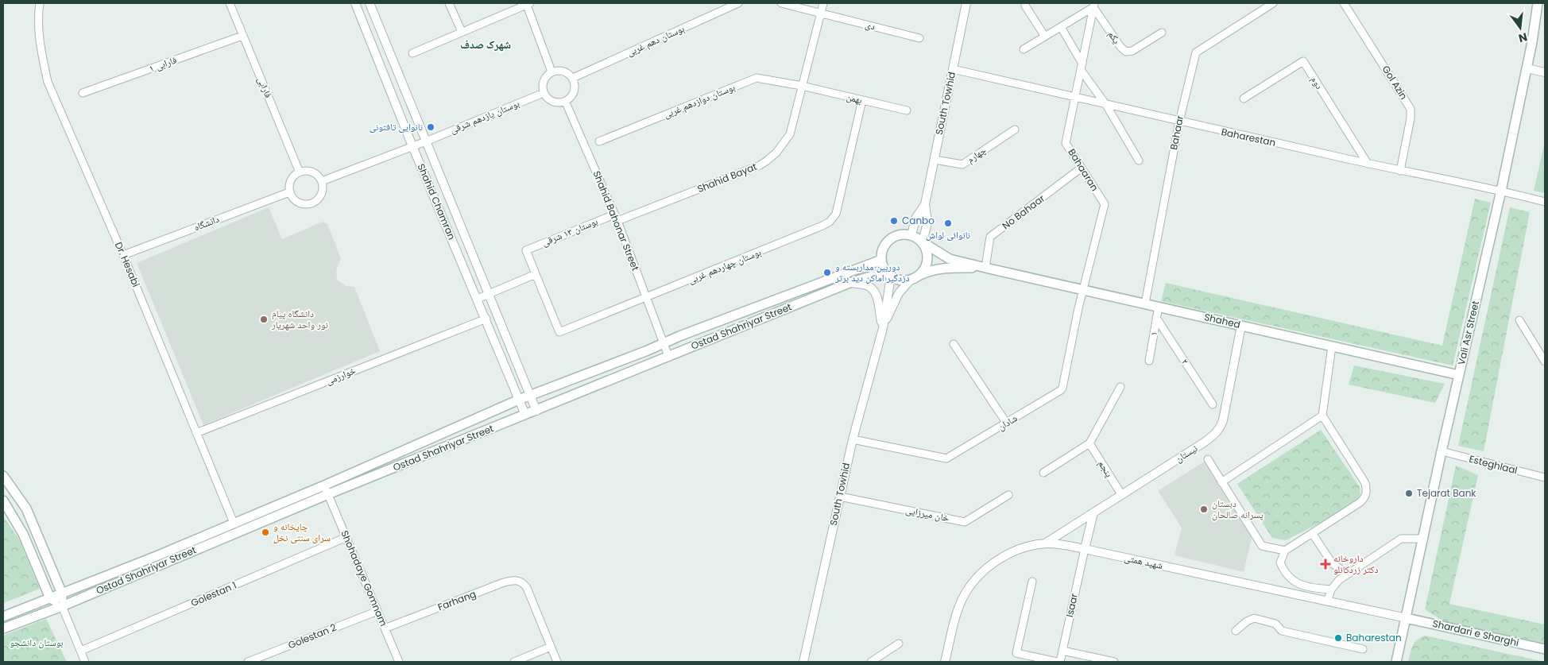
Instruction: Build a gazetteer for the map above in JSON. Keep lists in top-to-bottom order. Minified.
{"streets":{"main road":["Shahed","Ostad Shahriyar Street","Vali Asr Street","Shardari e Sharghi"],"street":["دی","یکم","بوستان دهم غربی","فارابی ۱","دوم","Gol Azin","فارابی","بهمن","بوستان دوازدهم غربی","South Towhid","بوستان یازدهم شرقی","Bahaar","Baharestan","چهارم","Bahaaran","Shahid Bayat","Shahid Chamran","No Bahaar","Shahid Bahonar Street","دانشگاه","بوستان ۱۳ شرقی","Dr. Hesabi","بوستان چهاردهم غربی","۱","۲","خوارزمی","شادان","نيستان","Esteghlaal","پنجم","خان میرزایی","شهید همتی","Shohadaye Gomnam","Golestan 1","Farhang","Isaar","Golestan 2"]},"crossings":[["دی","Shahid Bayat"],["یکم","Bahaaran"],["بوستان دهم غربی","بوستان یازدهم شرقی"],["بوستان دهم غربی","Shahid Bahonar Street"],["فارابی ۱","فارابی"],["دوم","Baharestan"],["Gol Azin","Baharestan"],["فارابی","دانشگاه"],["بهمن","بوستان دوازدهم غربی"],["بهمن","Shahid Bayat"],["بهمن","بوستان چهاردهم غربی"],["بوستان دوازدهم غربی","Shahid Bayat"],["South Towhid","Baharestan"],["South Towhid","چهارم"],["South Towhid","Ostad Shahriyar Street"],["South Towhid","شادان"],["South Towhid","خان میرزایی"],["بوستان یازدهم شرقی","Shahid Chamran"],["بوستان یازدهم شرقی","Shahid Bahonar Street"],["Bahaar","Baharestan"],["Bahaar","Shahed"],["Baharestan","Bahaaran"],["Baharestan","Vali Asr Street"],["Bahaaran","No Bahaar"],["Bahaaran","Shahed"],["Bahaaran","شادان"],["Shahid Bayat","Shahid Bahonar Street"],["Shahid Bayat","بوستان ۱۳ شرقی"],["Shahid Chamran","Ostad Shahriyar Street"],["Shahid Chamran","خوارزمی"],["No Bahaar","Shahed"],["Shahid Bahonar Street","بوستان ۱۳ شرقی"],["Shahid Bahonar Street","بوستان چهاردهم غربی"],["Shahid Bahonar Street","Ostad Shahriyar Street"],["دانشگاه","Dr. Hesabi"],["بوستان ۱۳ شرقی","بوستان چهاردهم غربی"],["Dr. Hesabi","Ostad Shahriyar Street"],["Dr. Hesabi","خوارزمی"],["Shahed","Vali Asr Street"],["Shahed","۱"],["Shahed","شادان"],["Shahed","نيستان"],["Ostad Shahriyar Street","Shohadaye Gomnam"],["Vali Asr Street","Esteghlaal"],["Vali Asr Street","شهید همتی"],["Vali Asr Street","Shardari e Sharghi"],["۱","۲"],["نيستان","پنجم"],["نيستان","شهید همتی"],["شهید همتی","Isaar"],["شهید همتی","Shardari e Sharghi"],["Shohadaye Gomnam","Golestan 1"],["Shohadaye Gomnam","Farhang"],["Shohadaye Gomnam","Golestan 2"]],"districts":["شهرک صدف"],"parks":["بوستان دانشجو"],"places":{"other":["نانوایی تافتونی","Canbo","نانوائی لواش","دوربین مداربسته و دزدگیر اماکن دید برتر","دانشگاه پیام نور واحد شهریار","Tejarat Bank","دبستان پسرانه صالحان","چایخانه و سرای سنتی نخل","Baharestan"],"health":["داروخانه دکتر زردکانلو"]},"north":"bottom"}
